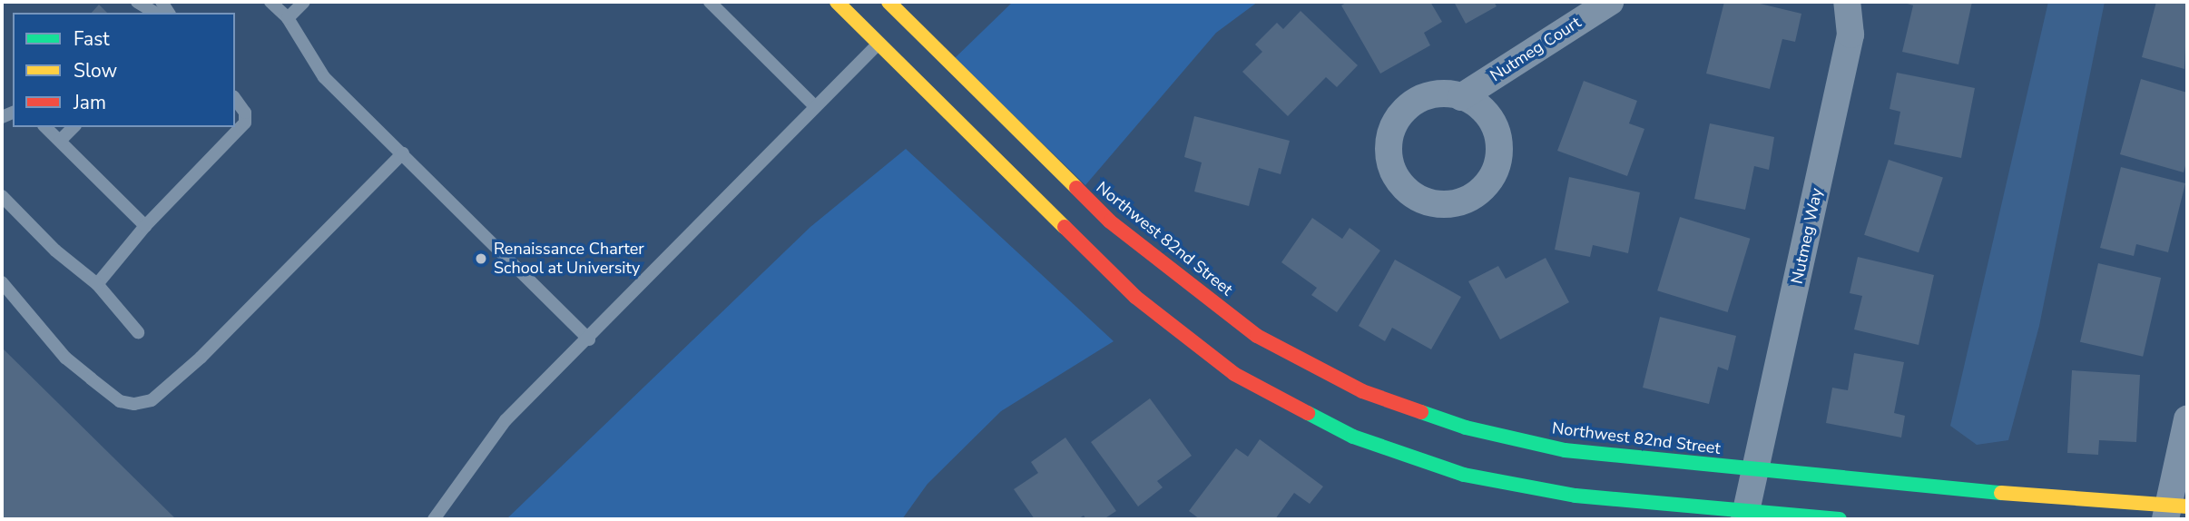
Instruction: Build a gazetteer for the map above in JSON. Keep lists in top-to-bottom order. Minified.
{"streets":{"street":["Nutmeg Court","Nutmeg Way","Northwest 82nd Street"]},"crossings":[["Nutmeg Way","Northwest 82nd Street"]],"places":["Renaissance Charter School at University"],"legend":["Fast","Slow","Jam"]}
